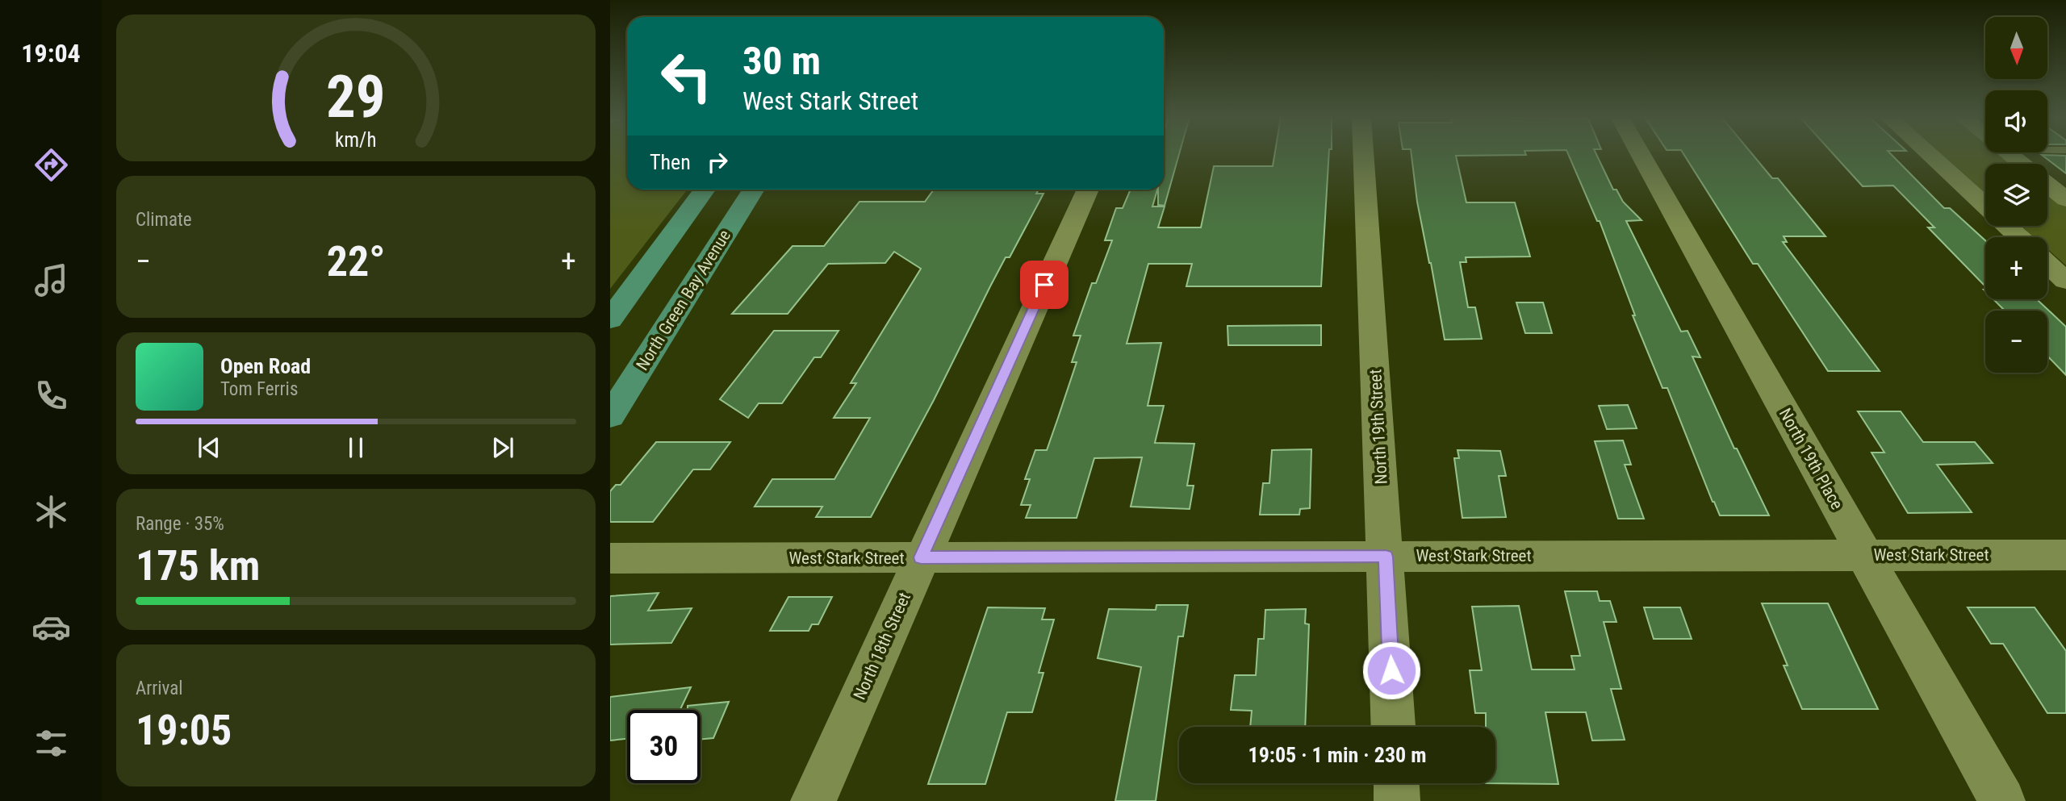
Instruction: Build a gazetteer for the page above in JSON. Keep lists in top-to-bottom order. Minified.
{"streets":{"main road":["North Green Bay Avenue"],"street":["North 19th Street","North 19th Place","West Stark Street","North 18th Street"]},"crossings":[["North 19th Street","West Stark Street"],["North 19th Place","West Stark Street"],["West Stark Street","North 18th Street"]],"north":"bottom","page":{"tabs":"19:04","map_buttons":["+","−"],"turn":["30 m","West Stark Street"],"then":"Then","tile":["Climate",["Range · 35%","175 km"],["Arrival","19:05"]],"heat":["−","22°","+"],"song":["Open Road","Tom Ferris"],"limit":"30","trip":"19:05 · 1 min · 230 m","gauge":["29","km/h"]}}
